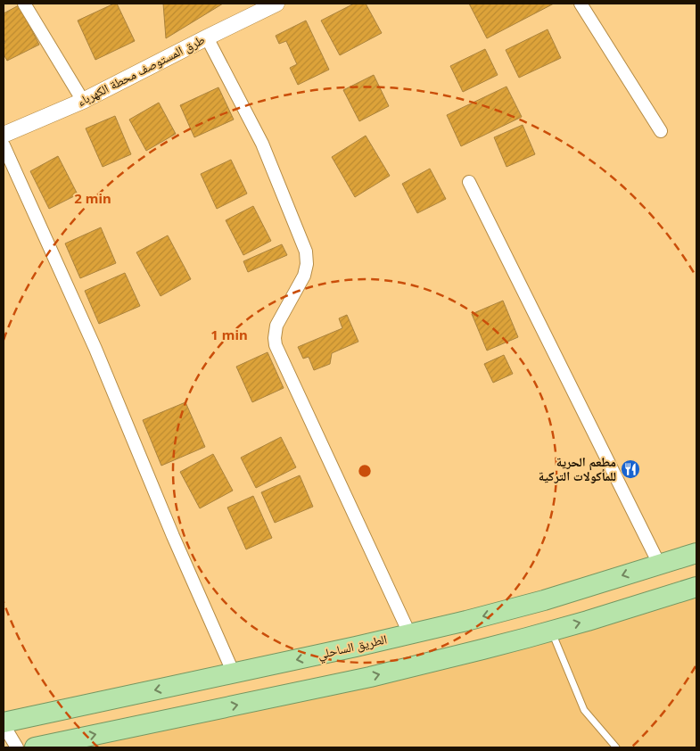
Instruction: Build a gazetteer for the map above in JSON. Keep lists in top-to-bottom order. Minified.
{"streets":{"highway":["الطريق الساحلي"],"street":["طرق المستوصف محطة الكهرباء"]},"places":{"restaurant":["مطعم الحرية للمأكولات التركية"]},"rings":["2 min","1 min"]}
